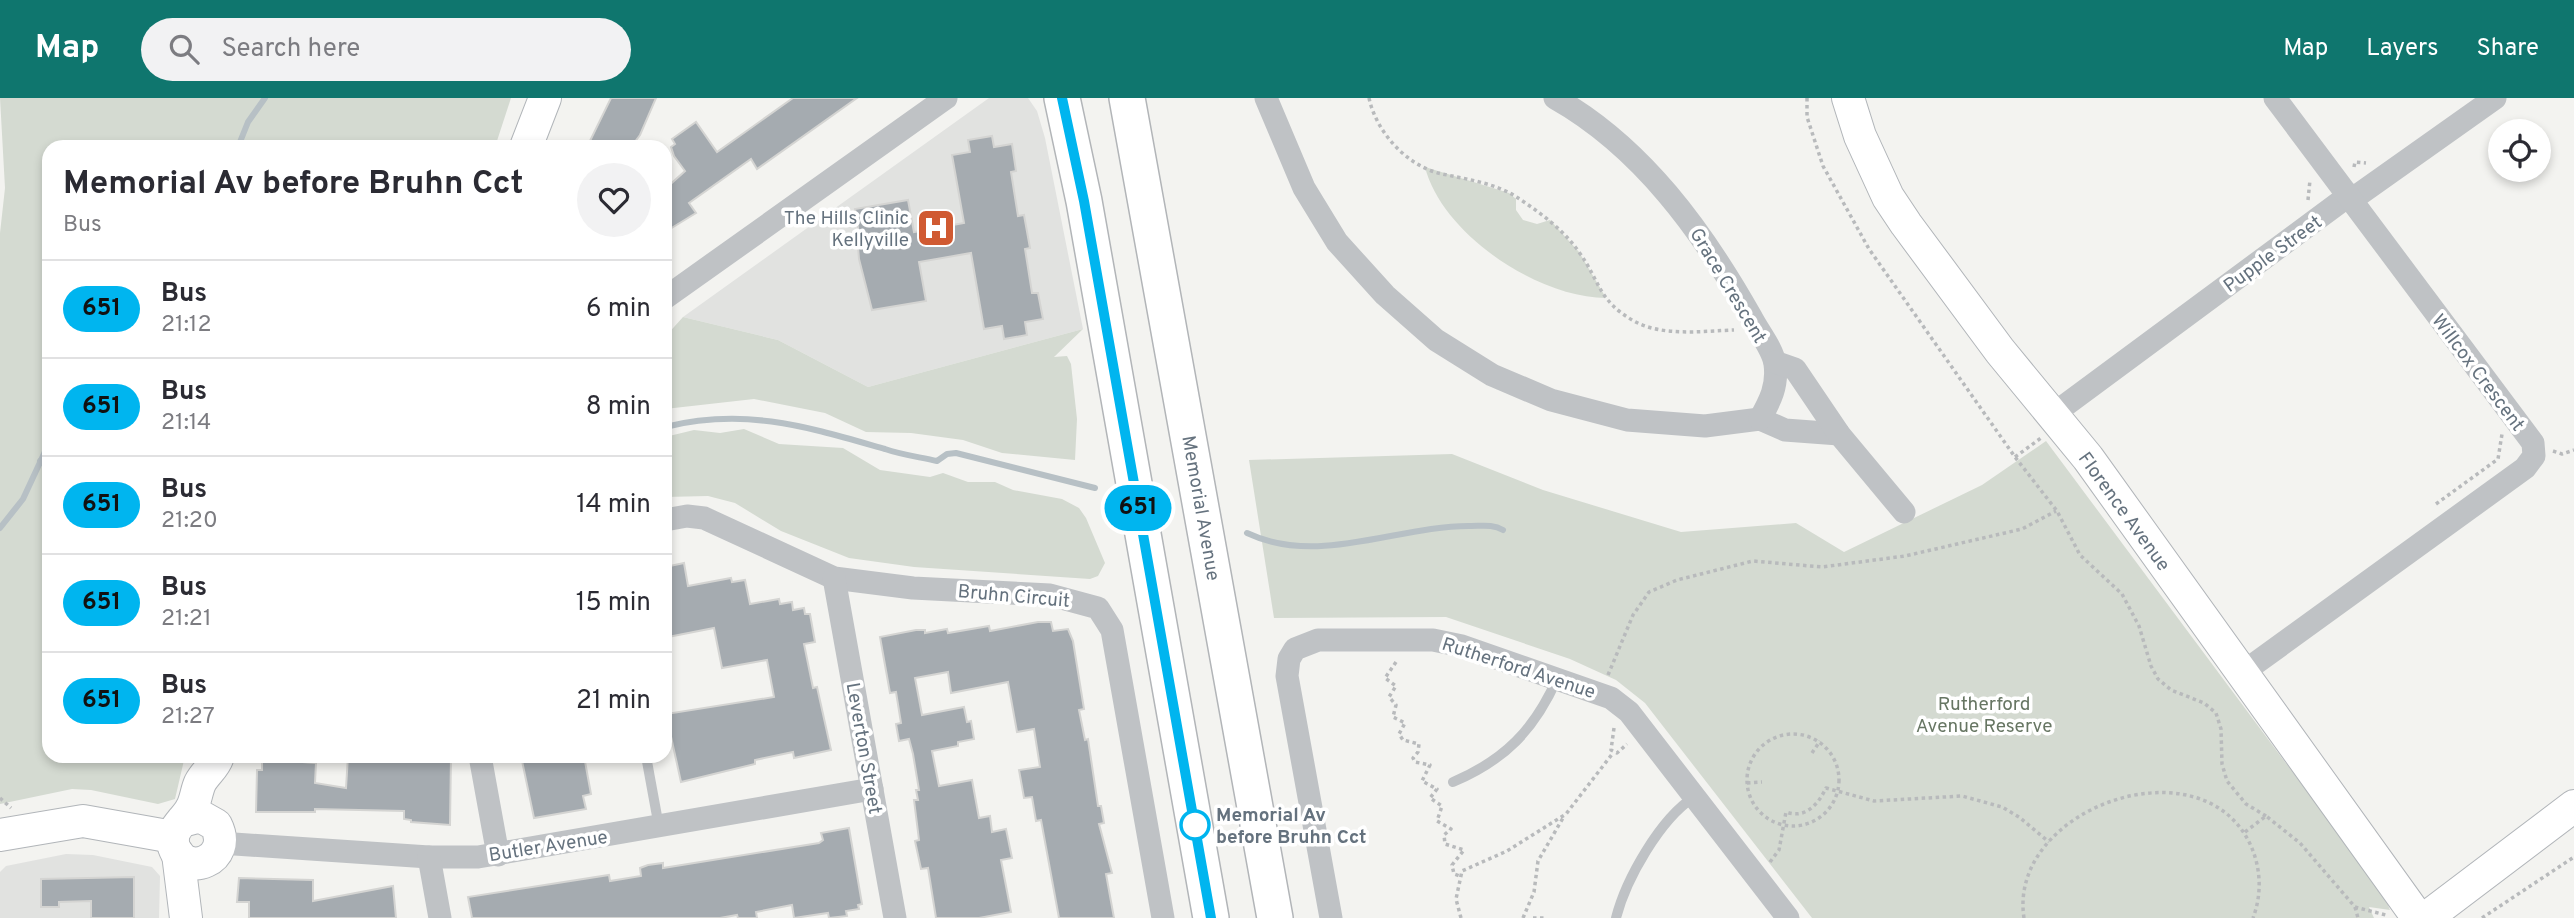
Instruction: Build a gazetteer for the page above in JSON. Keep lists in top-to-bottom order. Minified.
{"streets":{"main road":["Memorial Avenue"],"street":["Pupple Street","Grace Crescent","Willcox Crescent","Florence Avenue","Bruhn Circuit","Rutherford Avenue","Leverton Street","Butler Avenue"]},"crossings":[["Pupple Street","Willcox Crescent"],["Pupple Street","Florence Avenue"],["Willcox Crescent","Florence Avenue"],["Bruhn Circuit","Leverton Street"],["Leverton Street","Butler Avenue"]],"parks":["Rutherford Avenue Reserve"],"places":{"hospital":["The Hills Clinic Kellyville"],"other":["Memorial Av before Bruhn Cct"]},"lines":["bus line 651"],"page":{"header":"Map","search":"Search here","nav":["Map","Layers","Share"],"on_map":"651","heading":["Memorial Av before Bruhn Cct","Bus"],"list":[{"mark":"651","name":"Bus","note":"21:12","value":"6 min"},{"mark":"651","name":"Bus","note":"21:14","value":"8 min"},{"mark":"651","name":"Bus","note":"21:20","value":"14 min"},{"mark":"651","name":"Bus","note":"21:21","value":"15 min"},{"mark":"651","name":"Bus","note":"21:27","value":"21 min"}]}}
